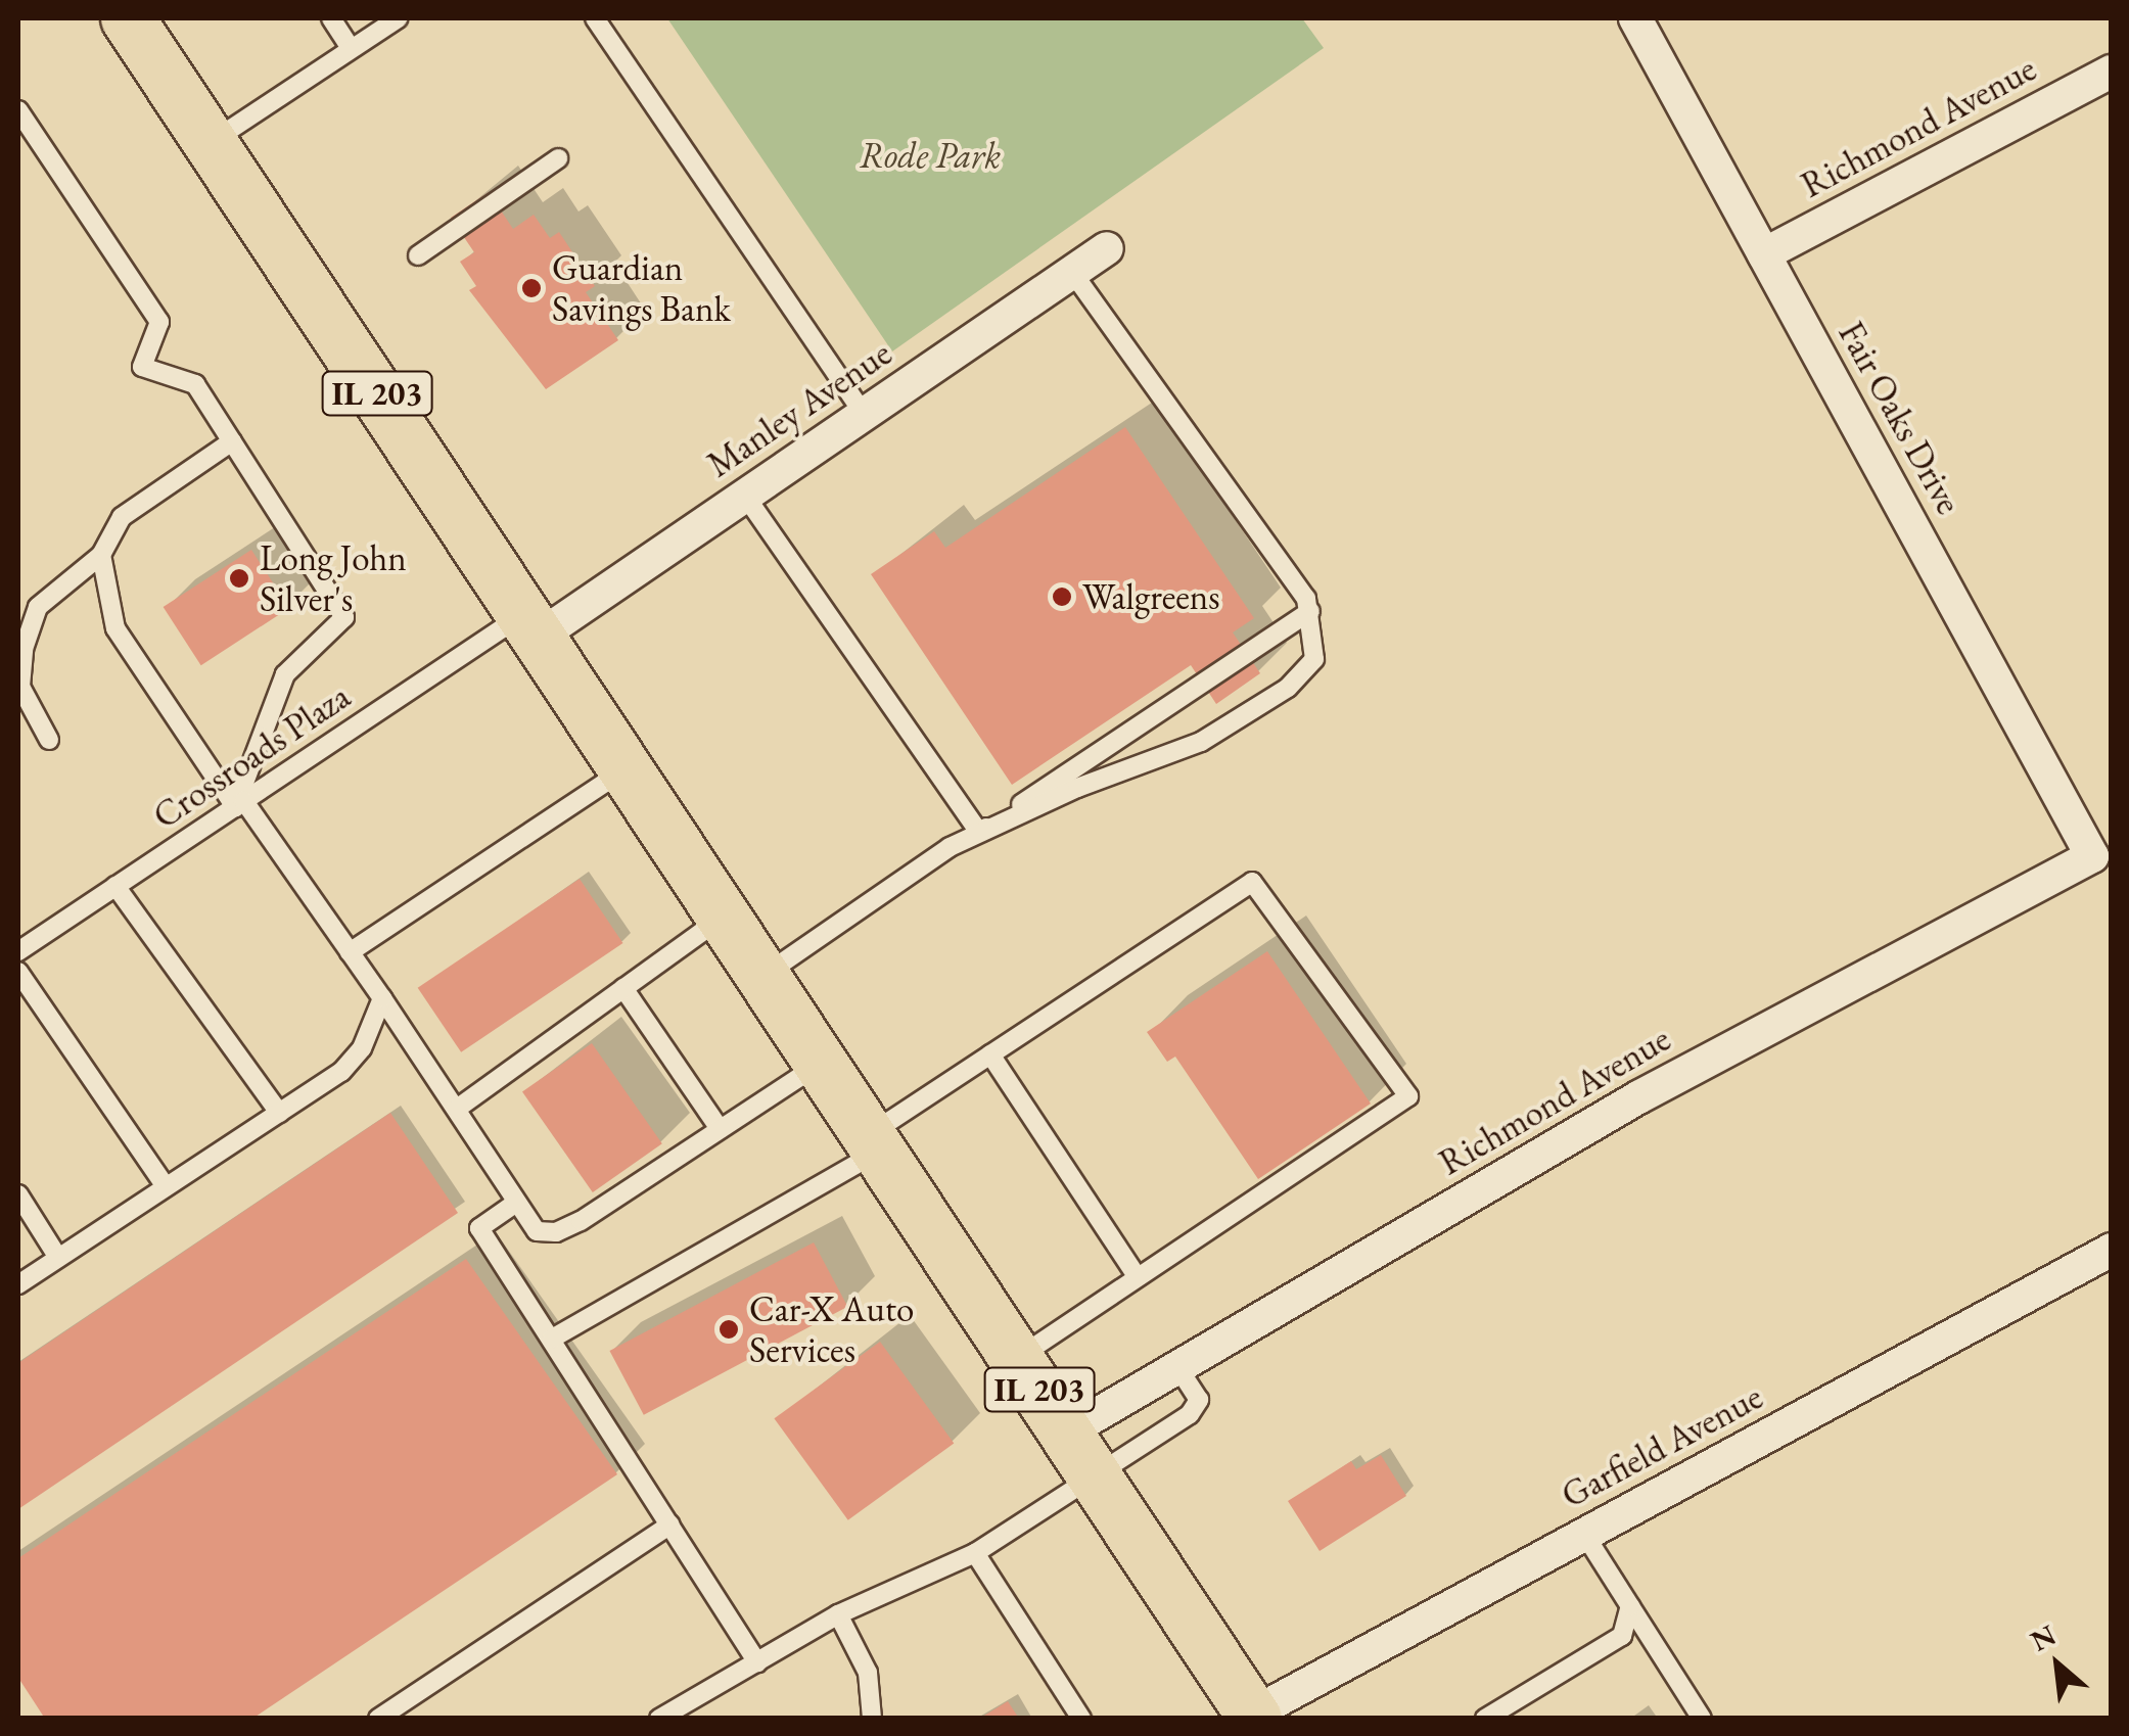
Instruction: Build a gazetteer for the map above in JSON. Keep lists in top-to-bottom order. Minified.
{"streets":{"main road":["IL 203"],"street":["Richmond Avenue","Manley Avenue","Fair Oaks Drive","Garfield Avenue"],"lane":["Crossroads Plaza"]},"crossings":[["Richmond Avenue","IL 203"],["Richmond Avenue","Fair Oaks Drive"],["IL 203","Manley Avenue"],["IL 203","Crossroads Plaza"],["IL 203","Garfield Avenue"],["Manley Avenue","Crossroads Plaza"]],"parks":["Rode Park"],"places":["Guardian Savings Bank","Long John Silver's","Walgreens","Car-X Auto Services"],"north":"top left"}
